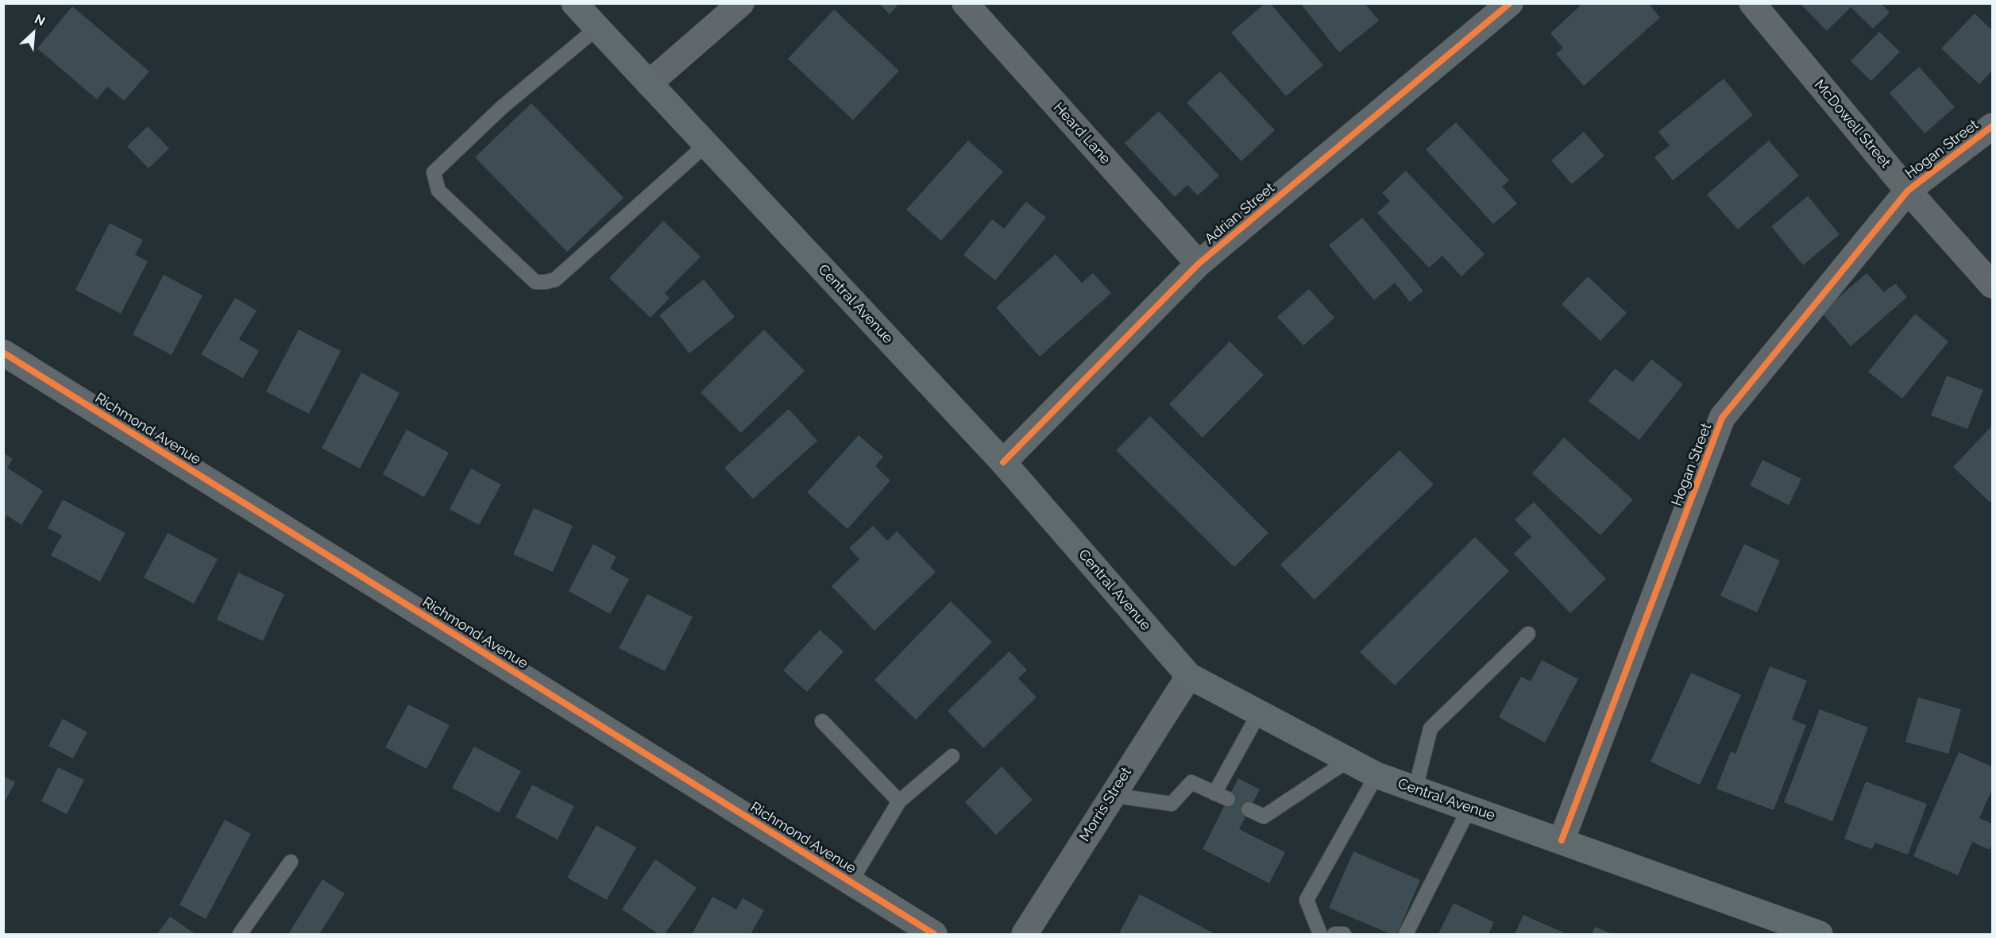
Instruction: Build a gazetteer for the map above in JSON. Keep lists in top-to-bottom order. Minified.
{"streets":{"main road":["Central Avenue"],"street":["McDowell Street","Heard Lane","Hogan Street","Adrian Street","Richmond Avenue","Morris Street"]},"crossings":[["McDowell Street","Hogan Street"],["Heard Lane","Adrian Street"],["Hogan Street","Central Avenue"],["Adrian Street","Central Avenue"],["Central Avenue","Morris Street"]],"north":"top right"}
